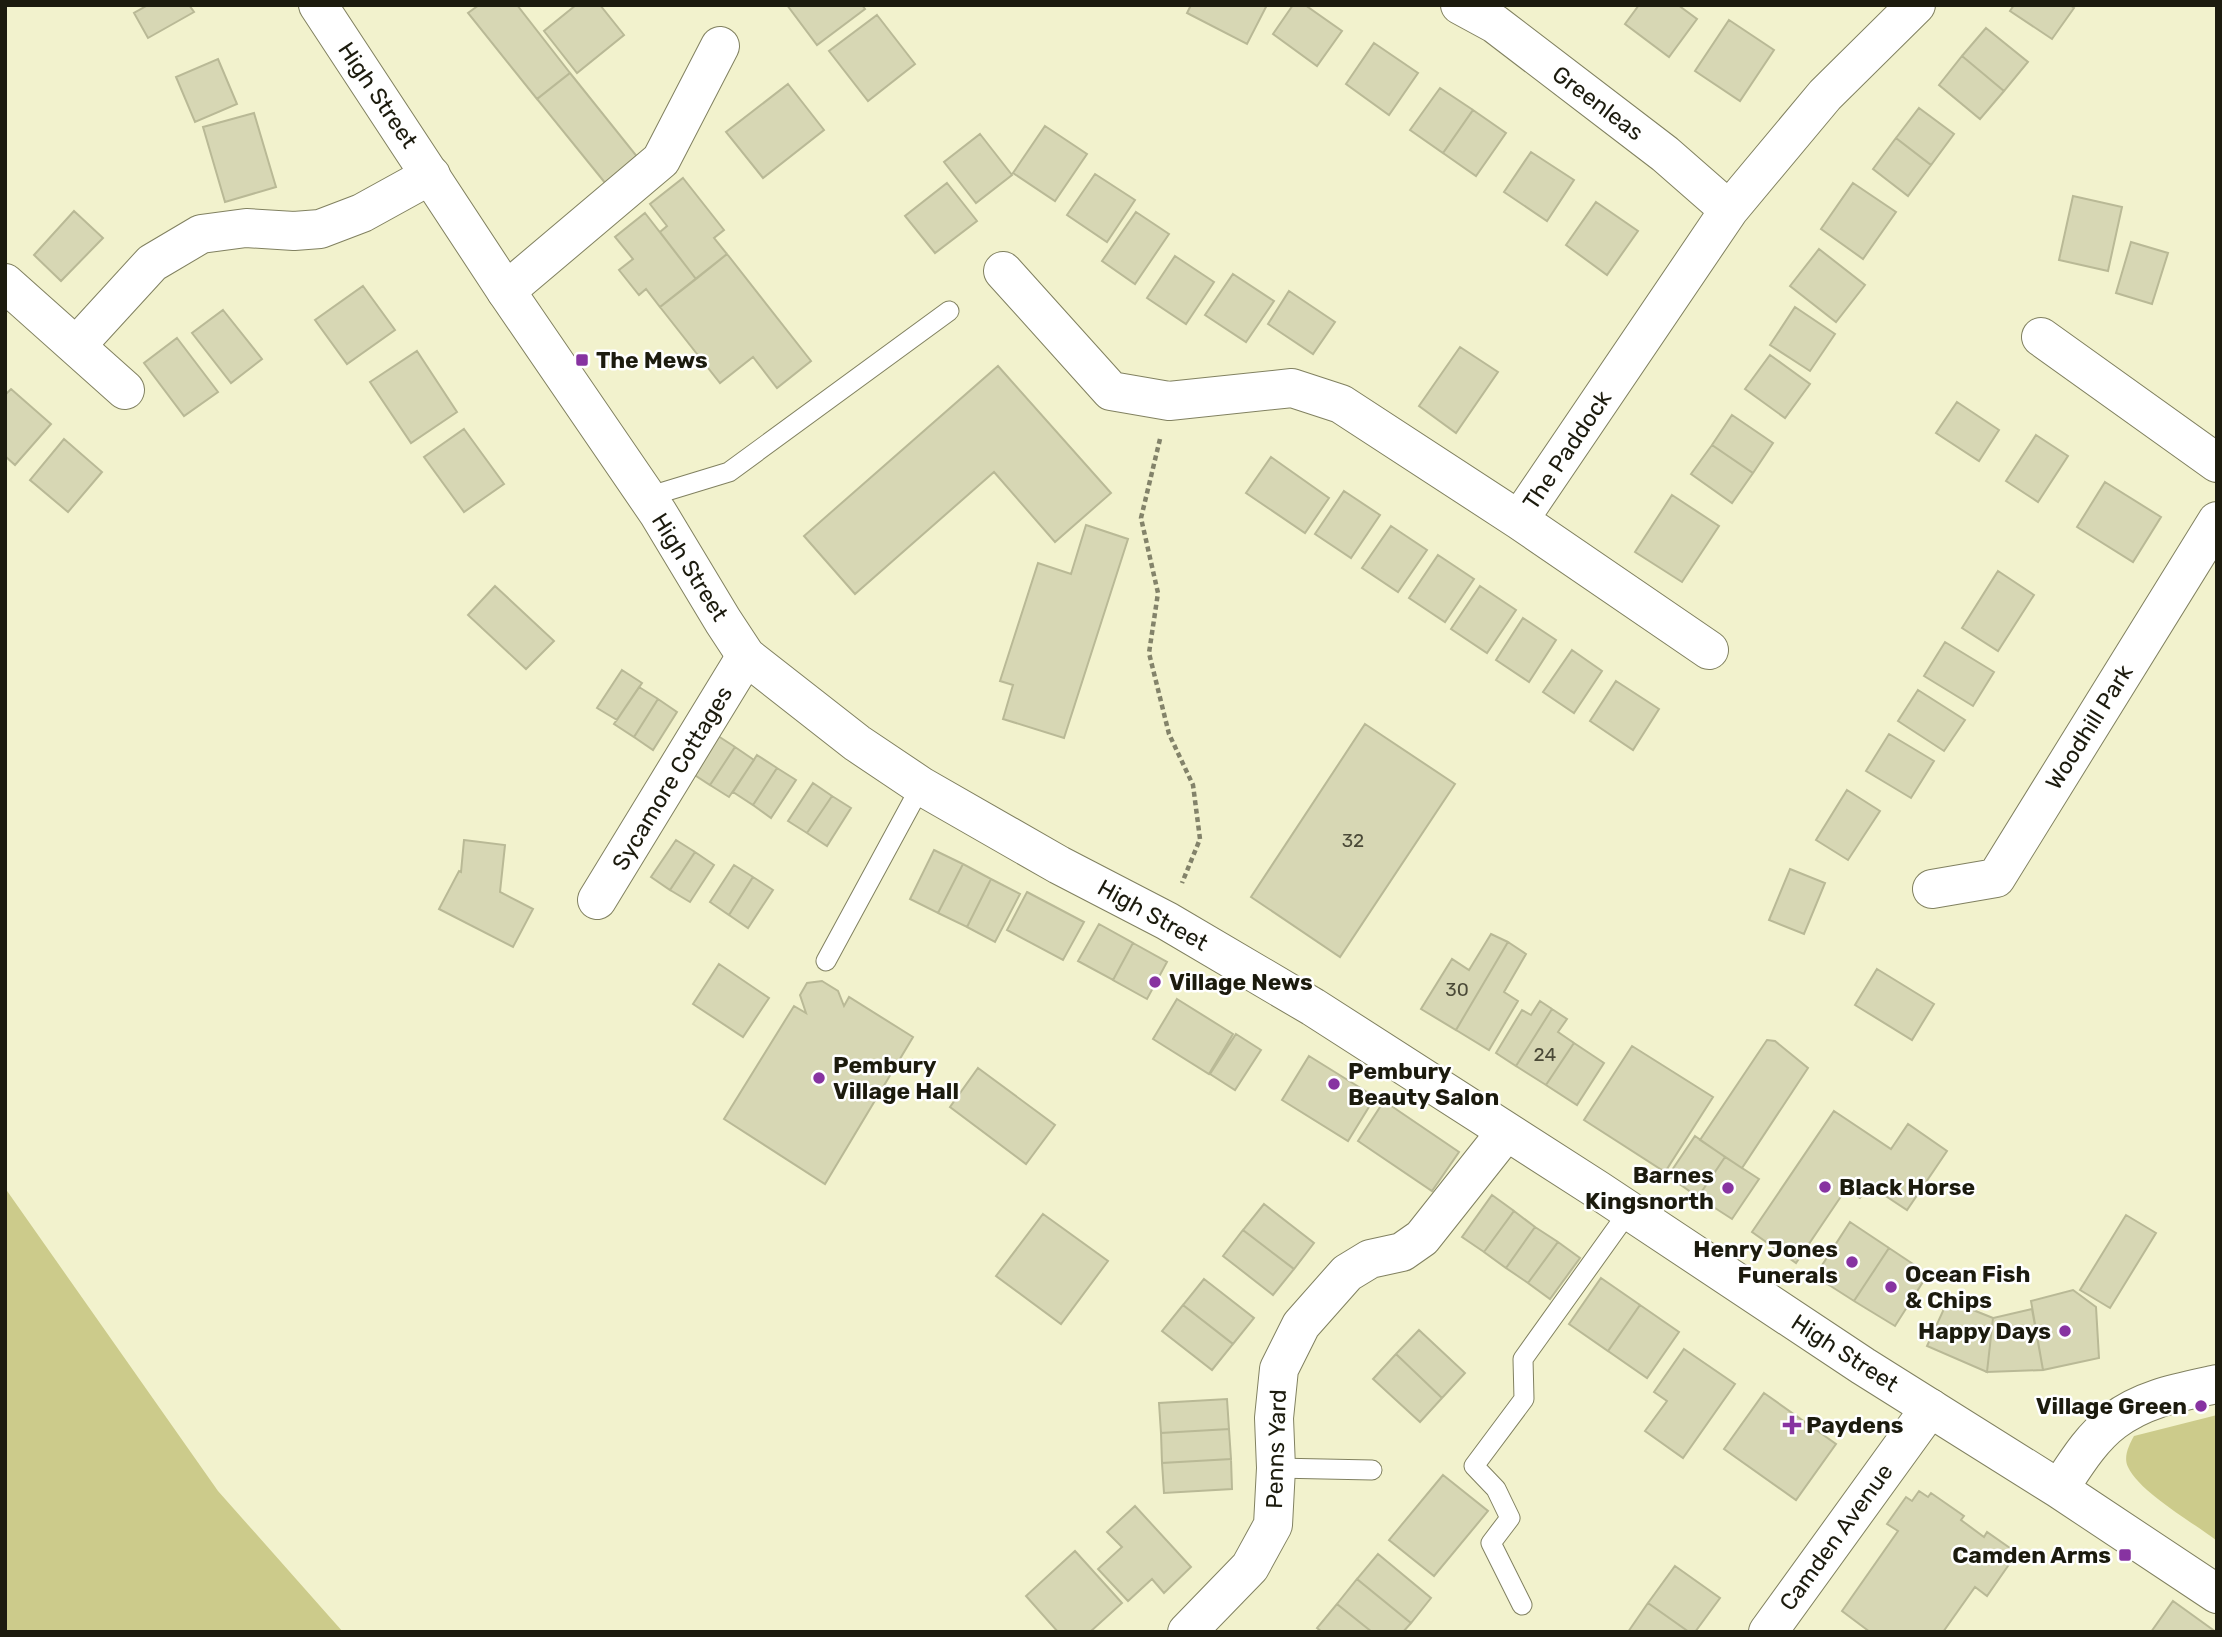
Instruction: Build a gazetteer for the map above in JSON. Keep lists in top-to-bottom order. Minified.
{"streets":{"street":["High Street","Greenleas","The Paddock","Woodhill Park","Sycamore Cottages","Penns Yard","Camden Avenue"]},"crossings":[["High Street","Sycamore Cottages"],["High Street","Penns Yard"],["High Street","Camden Avenue"],["Greenleas","The Paddock"]],"places":{"transit":["The Mews","Camden Arms"],"other":["Village News","Pembury Village Hall","Pembury Beauty Salon","Black Horse","Barnes Kingsnorth","Henry Jones Funerals","Ocean Fish & Chips","Happy Days","Village Green"],"health":["Paydens"]},"house_numbers":["32","30","24"]}
